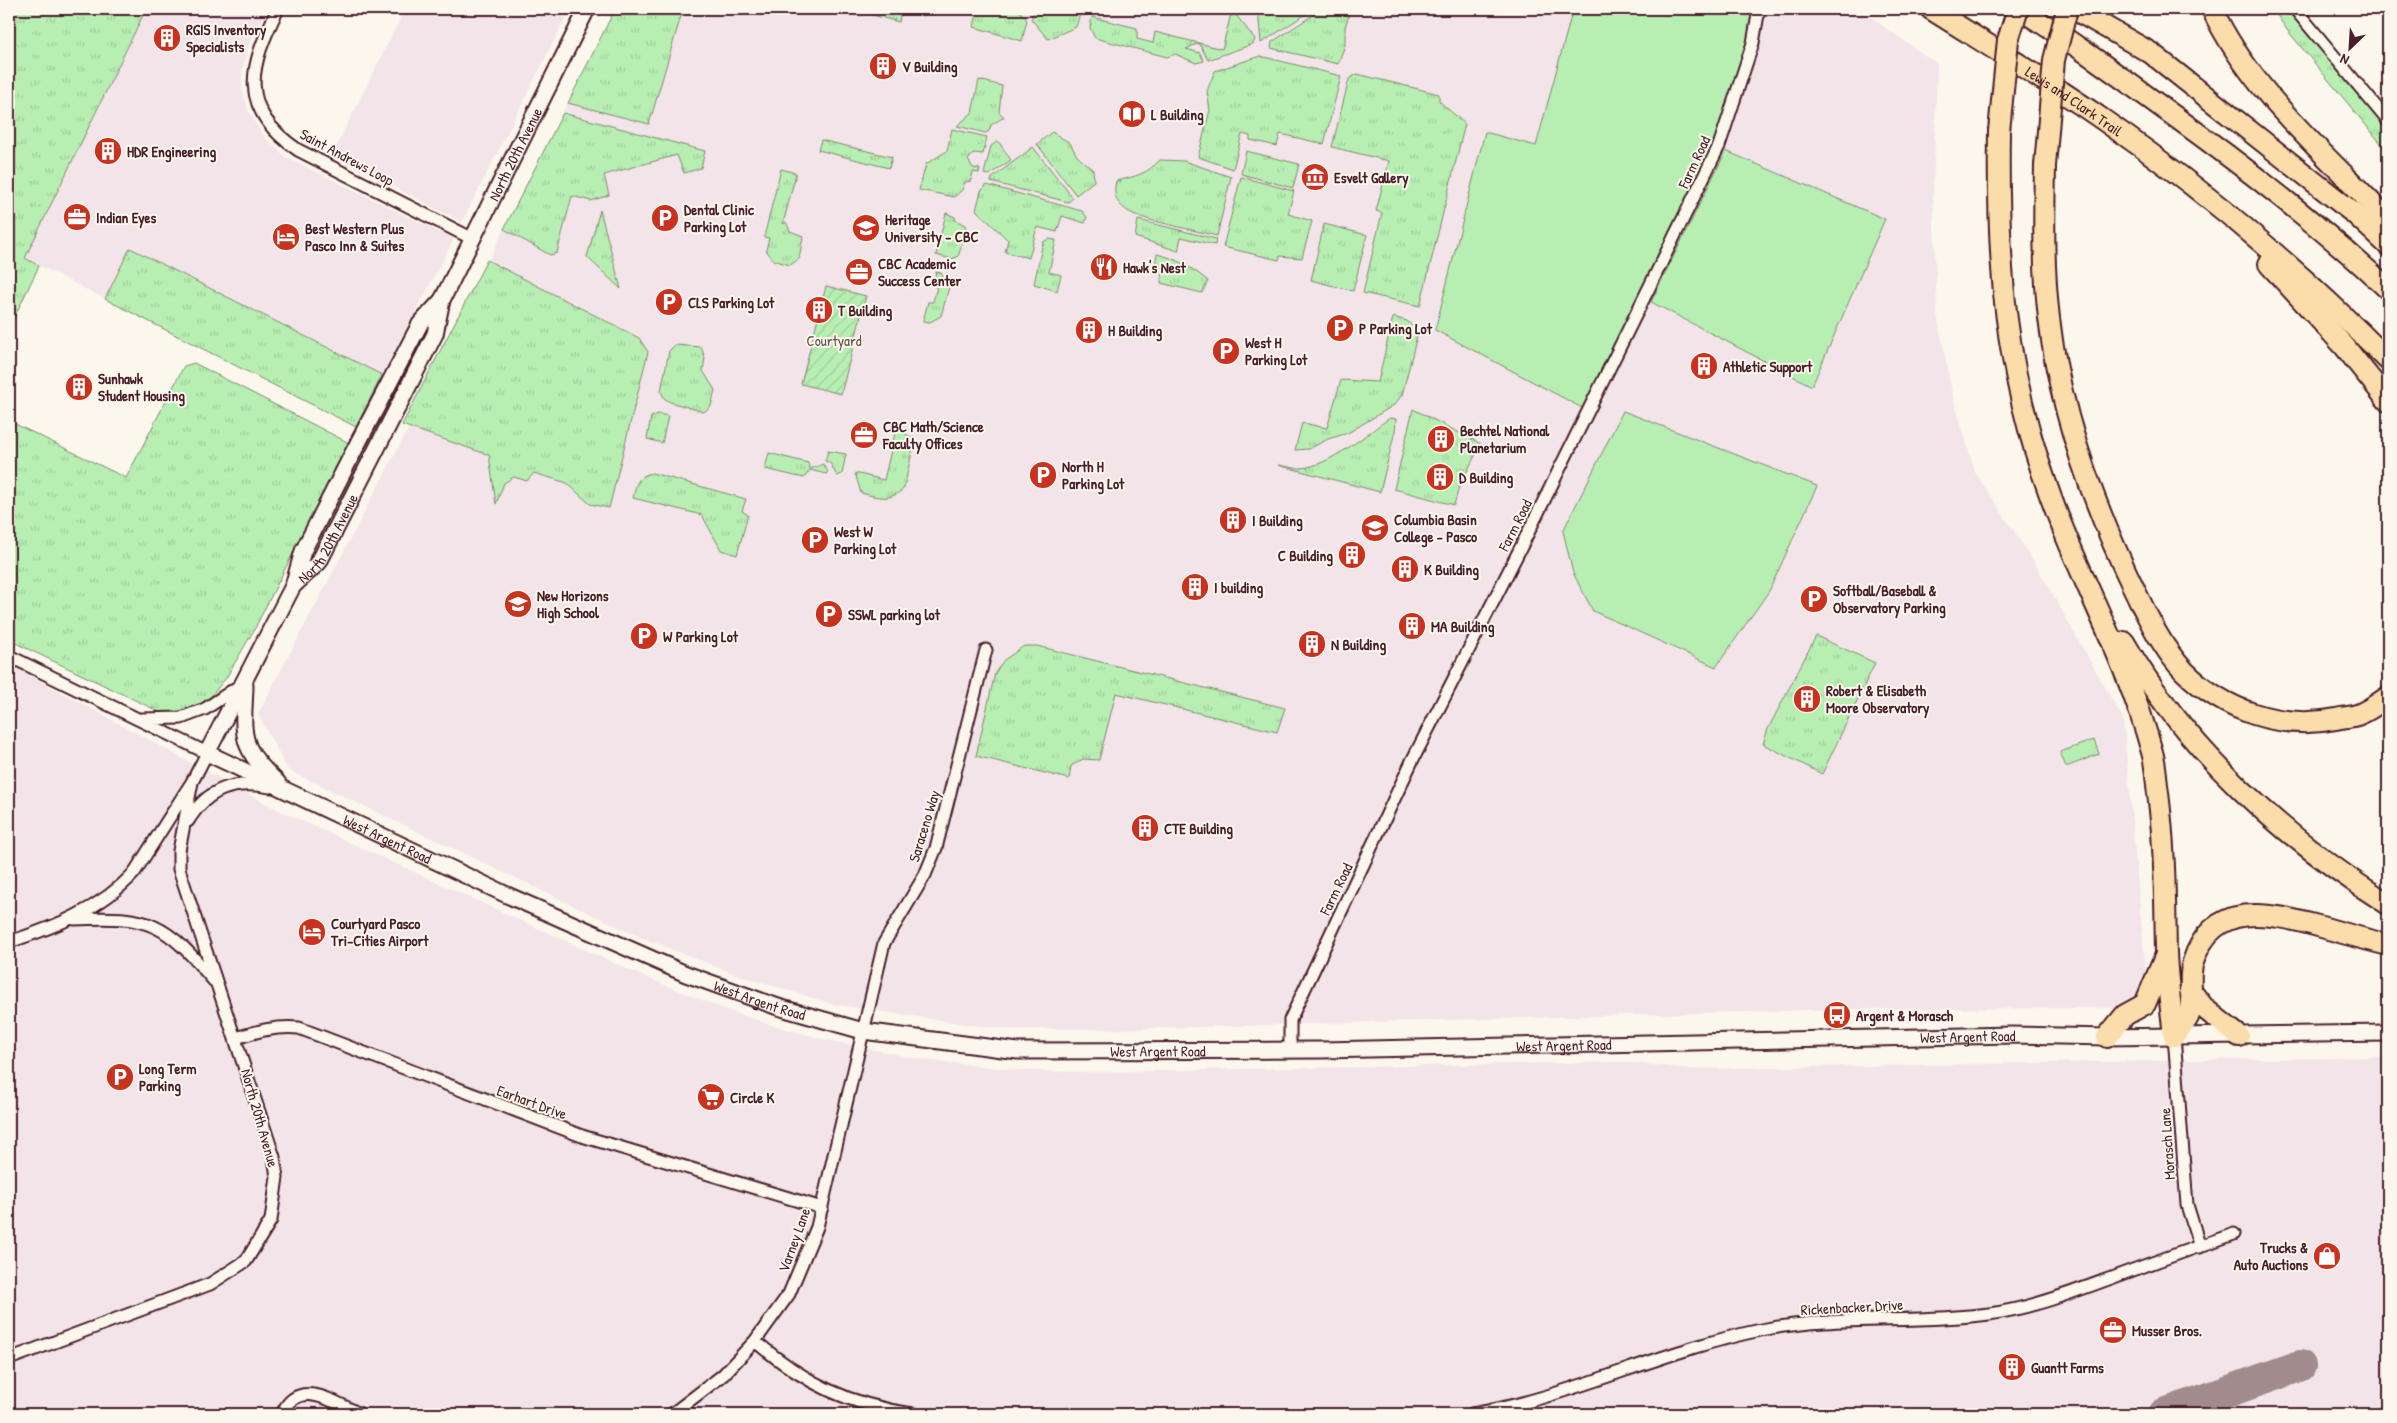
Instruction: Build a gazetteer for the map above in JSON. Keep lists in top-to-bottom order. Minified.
{"streets":{"highway":["Lewis and Clark Trail"],"main road":["North 20th Avenue","West Argent Road"],"street":["Saint Andrews Loop","Farm Road","Saraceno Way","Earhart Drive","Morasch Lane","Varney Lane","Rickenbacker Drive"]},"crossings":[["North 20th Avenue","Saint Andrews Loop"],["North 20th Avenue","West Argent Road"],["North 20th Avenue","Earhart Drive"],["Farm Road","West Argent Road"],["Saraceno Way","West Argent Road"],["Saraceno Way","Varney Lane"],["West Argent Road","Morasch Lane"],["West Argent Road","Varney Lane"],["Earhart Drive","Varney Lane"],["Morasch Lane","Rickenbacker Drive"]],"parks":["Courtyard"],"places":{"building":["RGIS Inventory Specialists","V Building","HDR Engineering","T Building","H Building","Athletic Support","Sunhawk Student Housing","Bechtel National Planetarium","D Building","I Building","C Building","K Building","I building","MA Building","N Building","Robert & Elisabeth Moore Observatory","CTE Building","Guantt Farms"],"library":["L Building"],"museum":["Esvelt Gallery"],"office":["Indian Eyes","CBC Academic Success Center","CBC Math/Science Faculty Offices","Musser Bros."],"parking":["Dental Clinic Parking Lot","CLS Parking Lot","P Parking Lot","West H Parking Lot","North H Parking Lot","West W Parking Lot","Softball/Baseball & Observatory Parking","SSWL parking lot","W Parking Lot","Long Term Parking"],"school or university":["Heritage University - CBC","Columbia Basin College - Pasco","New Horizons High School"],"hotel":["Best Western Plus Pasco Inn & Suites","Courtyard Pasco Tri-Cities Airport"],"restaurant":["Hawk's Nest"],"bus stop":["Argent & Morasch"],"supermarket":["Circle K"],"shop":["Trucks & Auto Auctions"]},"north":"bottom left"}
